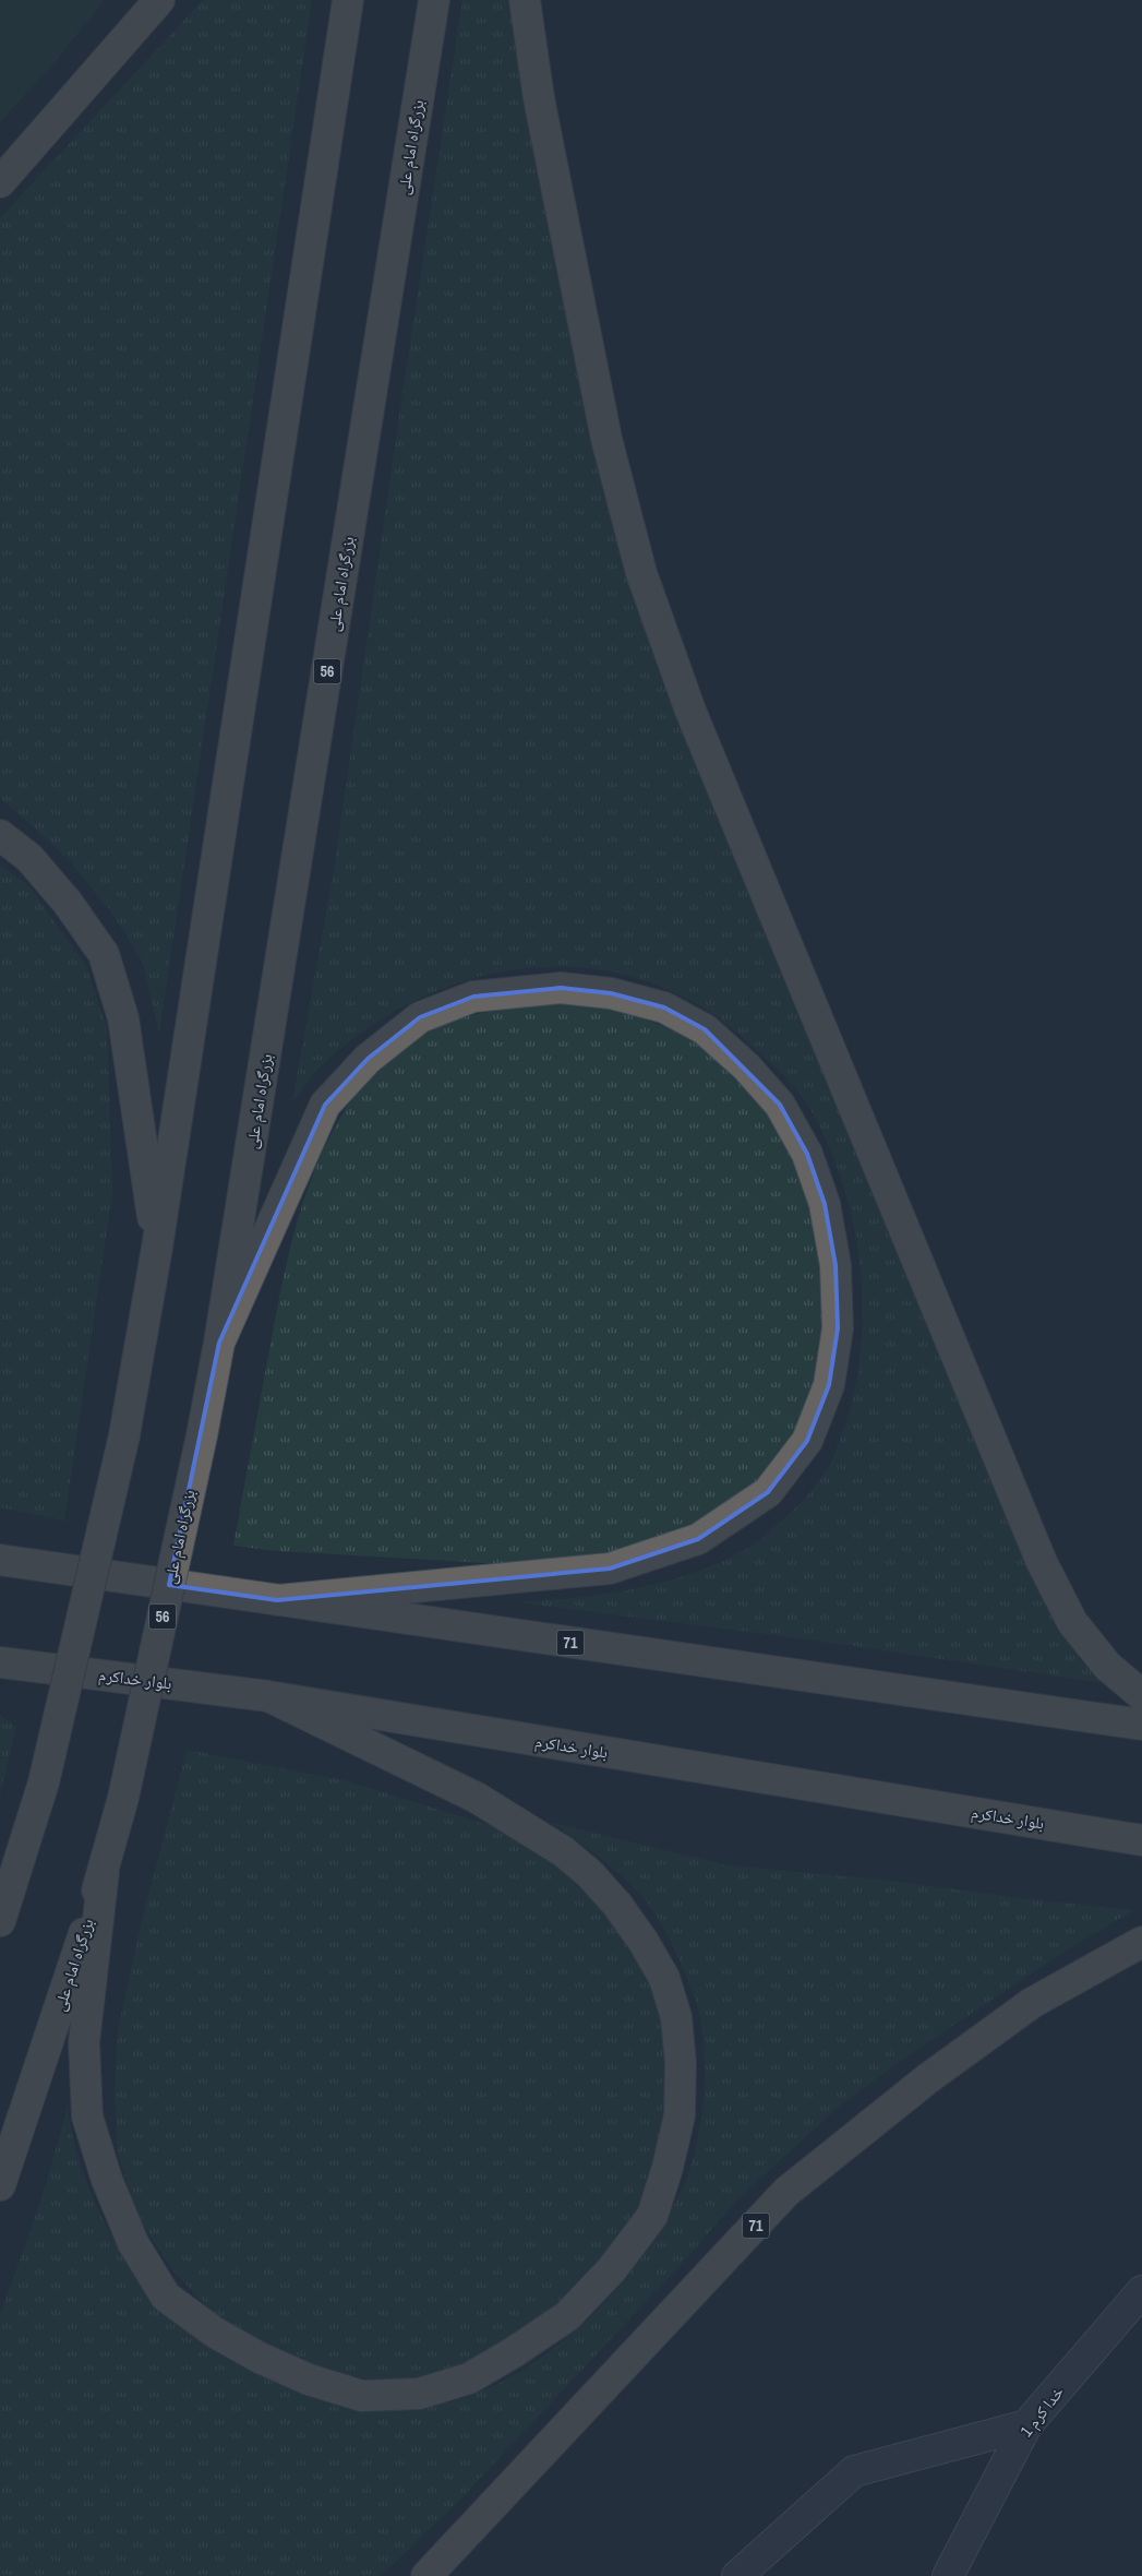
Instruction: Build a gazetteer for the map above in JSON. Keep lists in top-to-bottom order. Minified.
{"streets":{"highway":["بزرگراه امام علی","56","71","بلوار خداکرم"],"street":["خدا کرم 1"]}}
